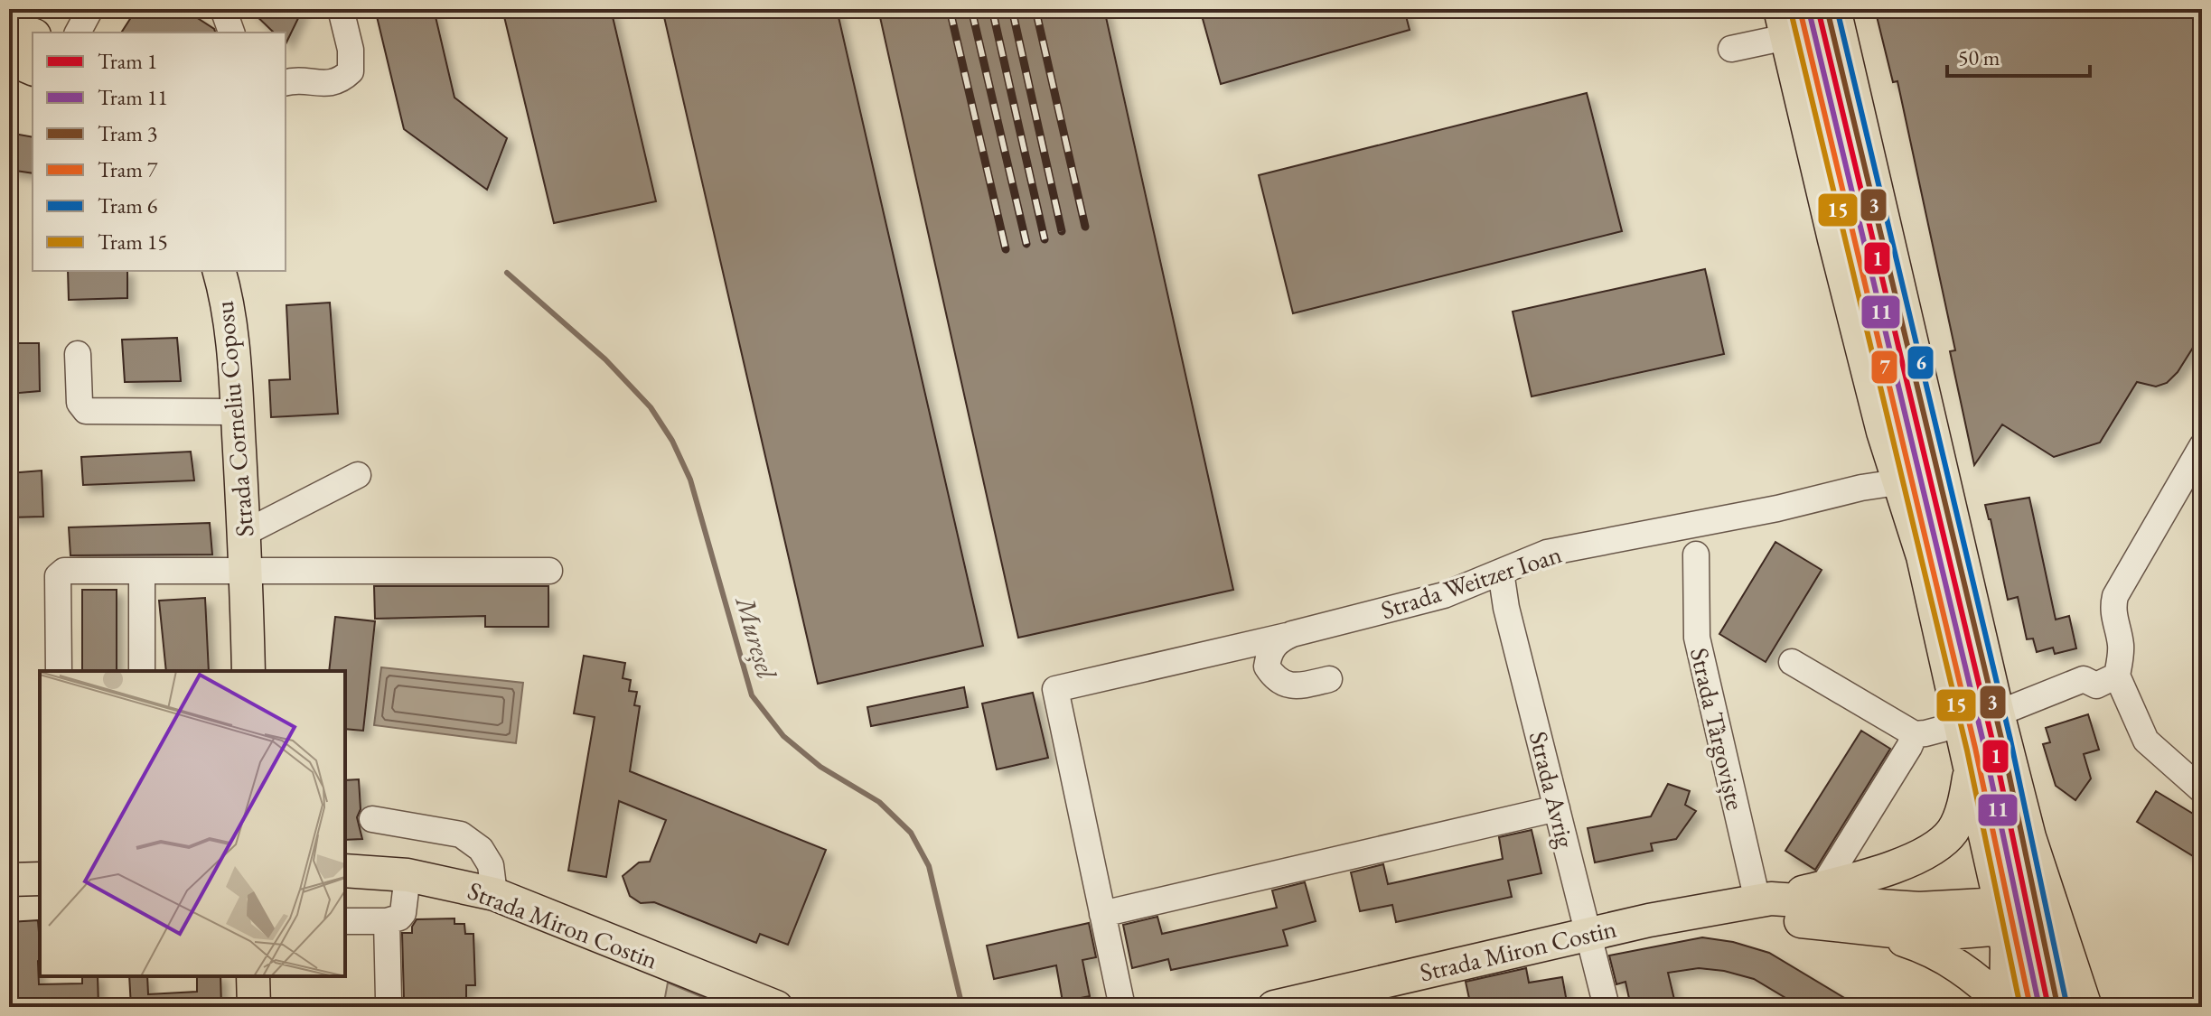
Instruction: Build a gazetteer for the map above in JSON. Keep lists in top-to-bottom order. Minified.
{"streets":{"main road":["Strada Corneliu Coposu","Strada Miron Costin"],"street":["Strada Weitzer Ioan","Strada Târgoviște","Strada Avrig"]},"crossings":[["Strada Weitzer Ioan","Strada Avrig"],["Strada Târgoviște","Strada Miron Costin"],["Strada Avrig","Strada Miron Costin"]],"water":["Mureșel"],"lines":["tram line 1","tram line 3","tram line 6","tram line 11","tram line 7","tram line 15"],"legend":["Tram 1","Tram 11","Tram 3","Tram 7","Tram 6","Tram 15"],"scale_bar":"50 m"}
